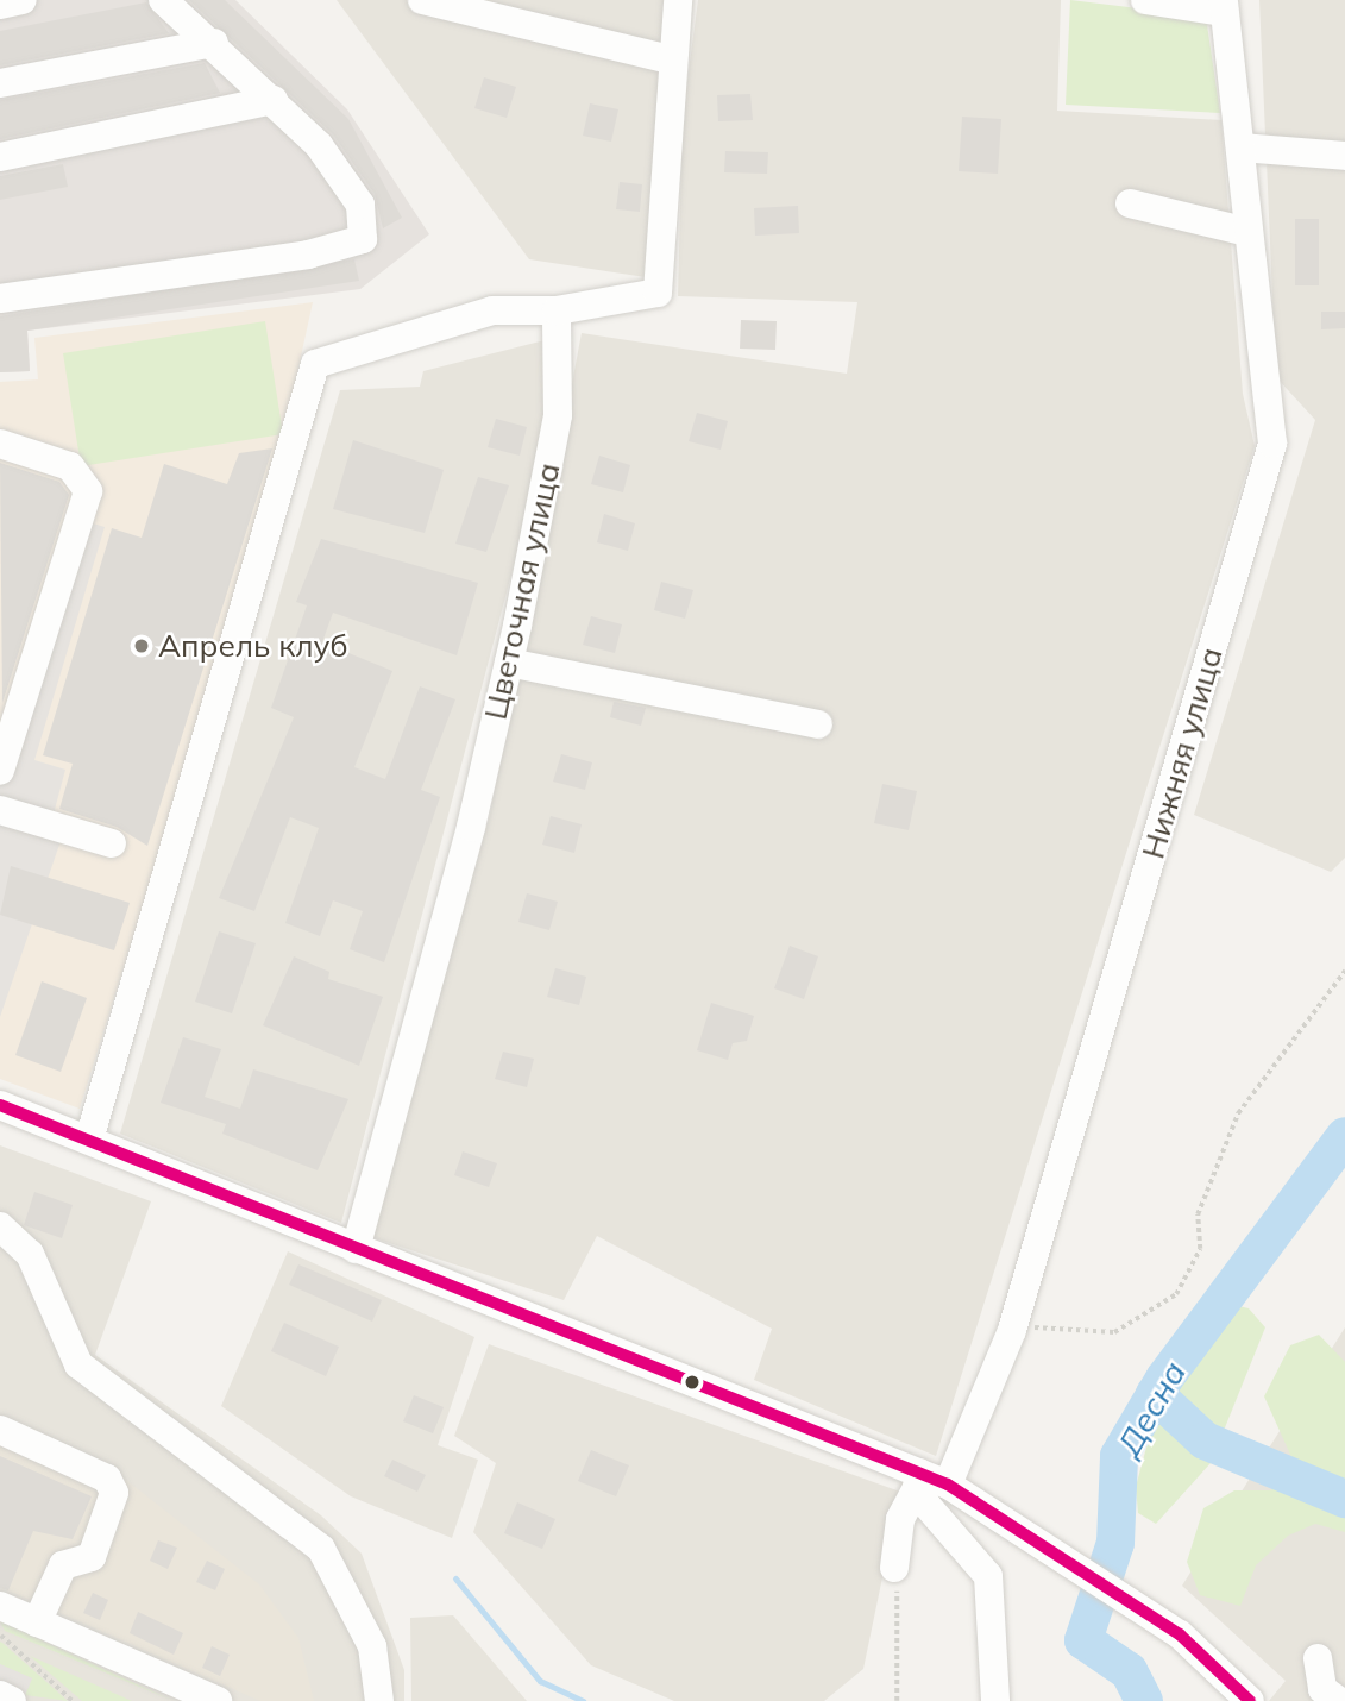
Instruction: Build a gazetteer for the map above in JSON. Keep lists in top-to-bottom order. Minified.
{"streets":{"street":["Цветочная улица","Нижняя улица"]},"water":["Десна"],"places":["Апрель клуб"]}
